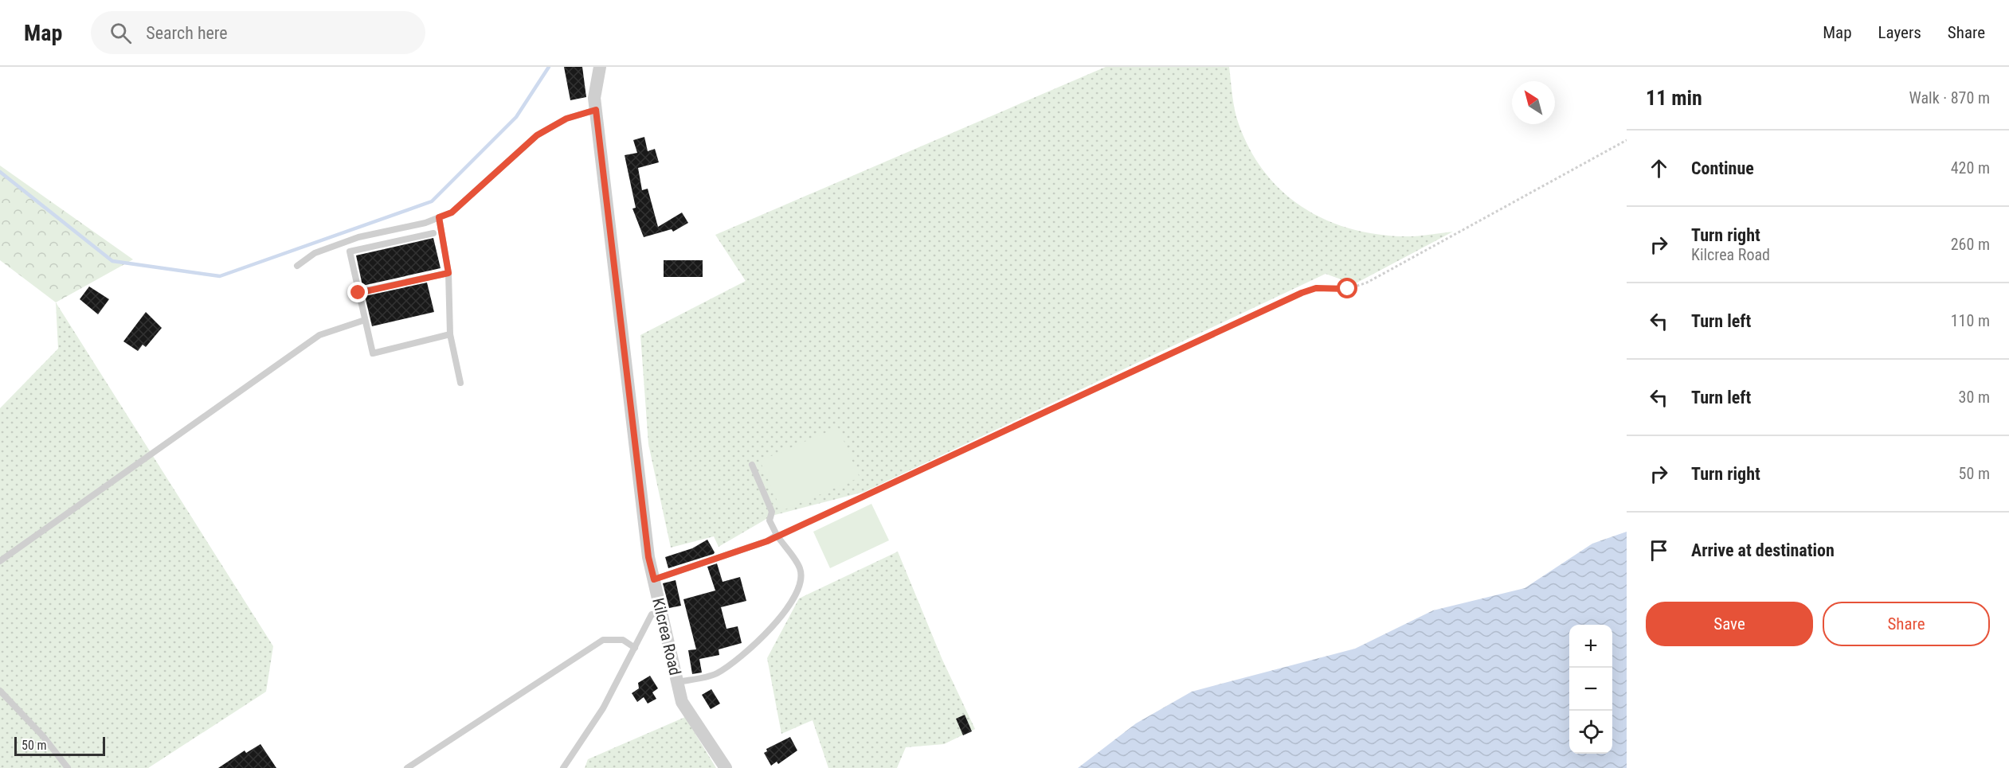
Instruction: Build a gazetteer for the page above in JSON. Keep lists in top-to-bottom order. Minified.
{"streets":{"street":["Kilcrea Road"]},"scale_bar":"50 m","north":"top left","page":{"header":"Map","search":"Search here","nav":["Map","Layers","Share"],"heading":["11 min","Walk · 870 m"],"list":[["Continue","420 m"],["Turn right","Kilcrea Road","260 m"],["Turn left","110 m"],["Turn left","30 m"],["Turn right","50 m"],"Arrive at destination"],"buttons":["Save","Share"],"map_buttons":["+","−"],"scale":"50 m"}}
